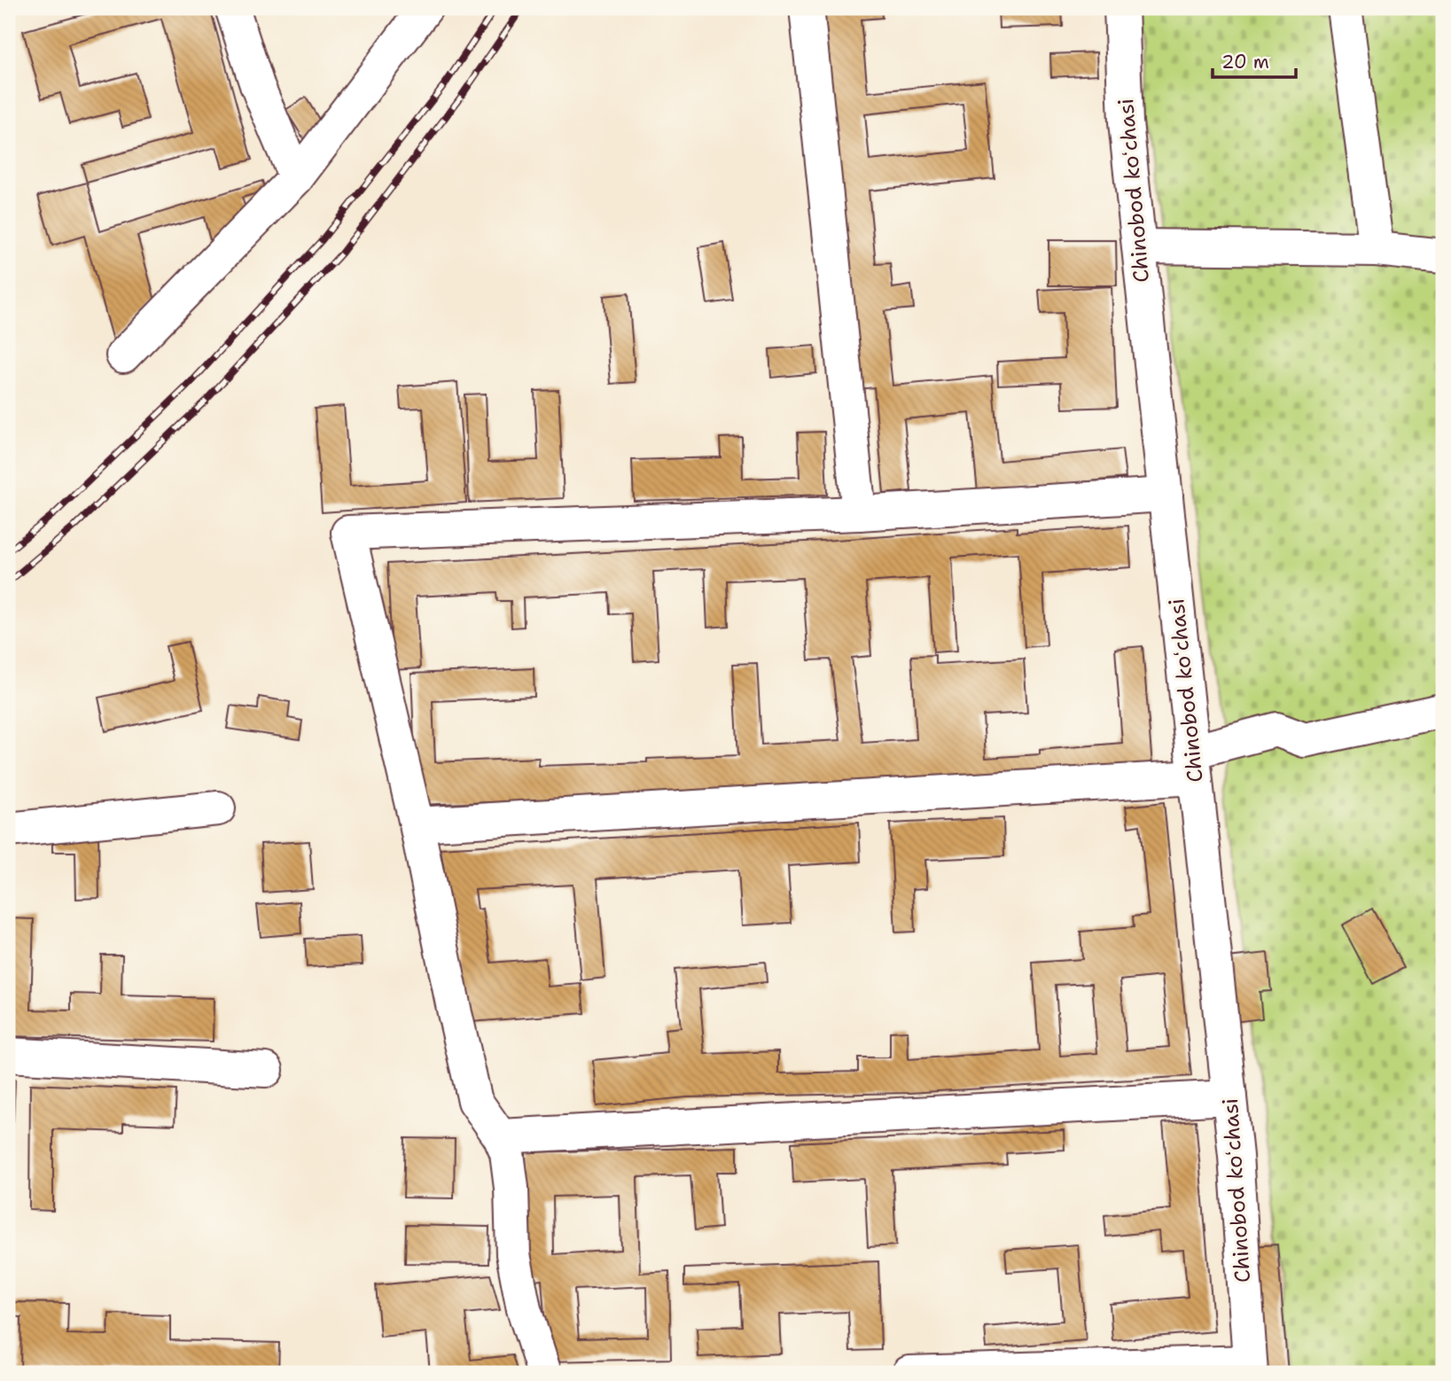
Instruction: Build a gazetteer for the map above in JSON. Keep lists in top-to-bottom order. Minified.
{"streets":{"street":["Chinobod koʻchasi"]},"scale_bar":"20 m"}
